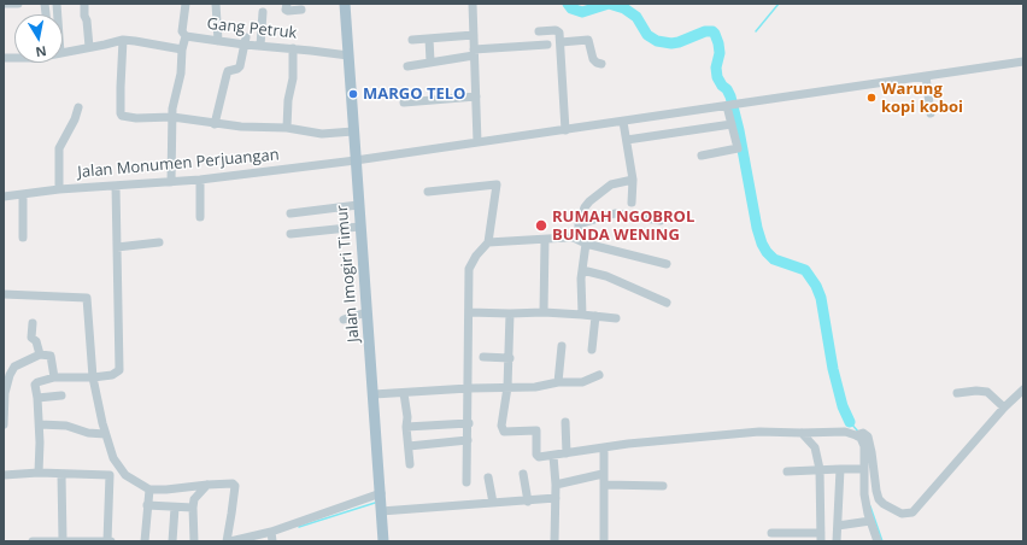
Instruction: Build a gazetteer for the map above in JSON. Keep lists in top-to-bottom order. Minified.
{"streets":{"main road":["Jalan Imogiri Timur"],"street":["Gang Petruk","Jalan Monumen Perjuangan"]},"crossings":[["Gang Petruk","Jalan Imogiri Timur"],["Jalan Monumen Perjuangan","Jalan Imogiri Timur"]],"places":["MARGO TELO","Warung kopi koboi","RUMAH NGOBROL BUNDA WENING"],"north":"bottom"}
